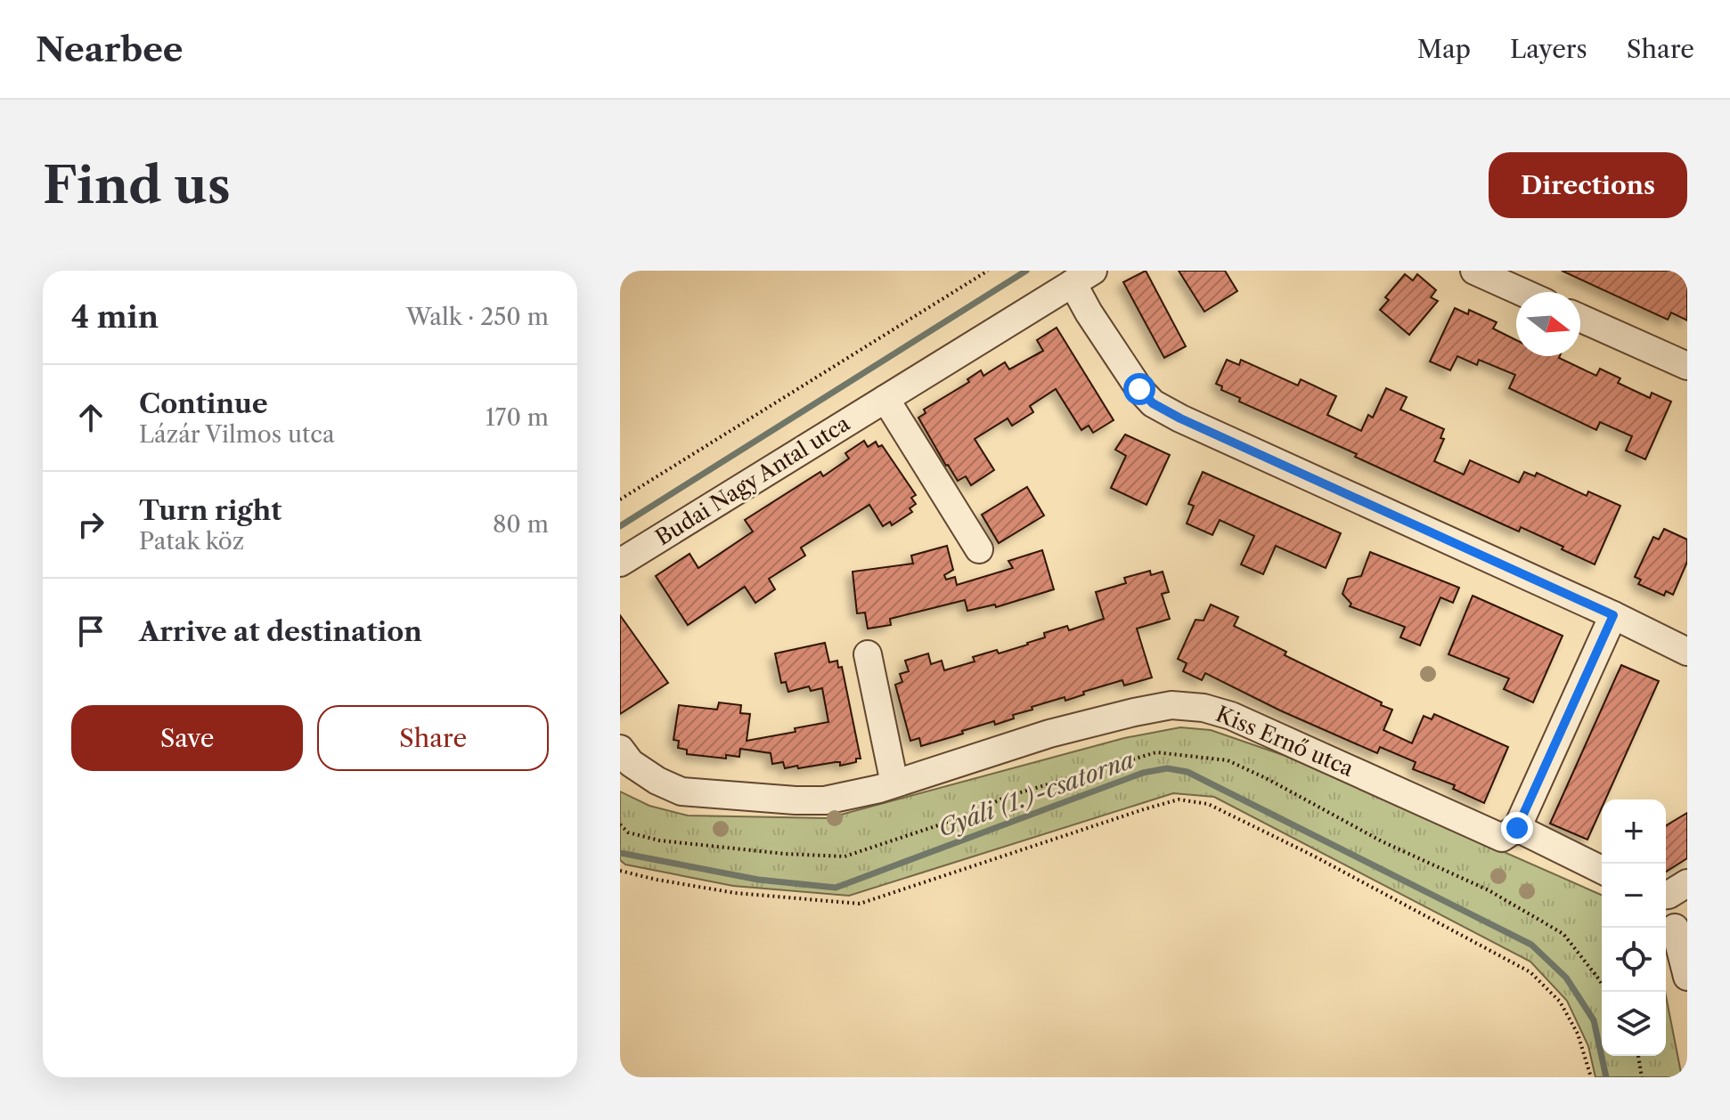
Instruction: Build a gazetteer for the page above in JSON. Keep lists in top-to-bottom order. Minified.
{"streets":{"street":["Budai Nagy Antal utca","Kiss Ernő utca"]},"water":["Gyáli (1.)-csatorna"],"north":"right","page":{"header":"Nearbee","nav":["Map","Layers","Share"],"buttons":["Directions",["Save","Share"]],"title":"Find us","heading":["4 min","Walk · 250 m"],"list":[["Continue","Lázár Vilmos utca","170 m"],["Turn right","Patak köz","80 m"],"Arrive at destination"],"map_buttons":["+","−"]}}
